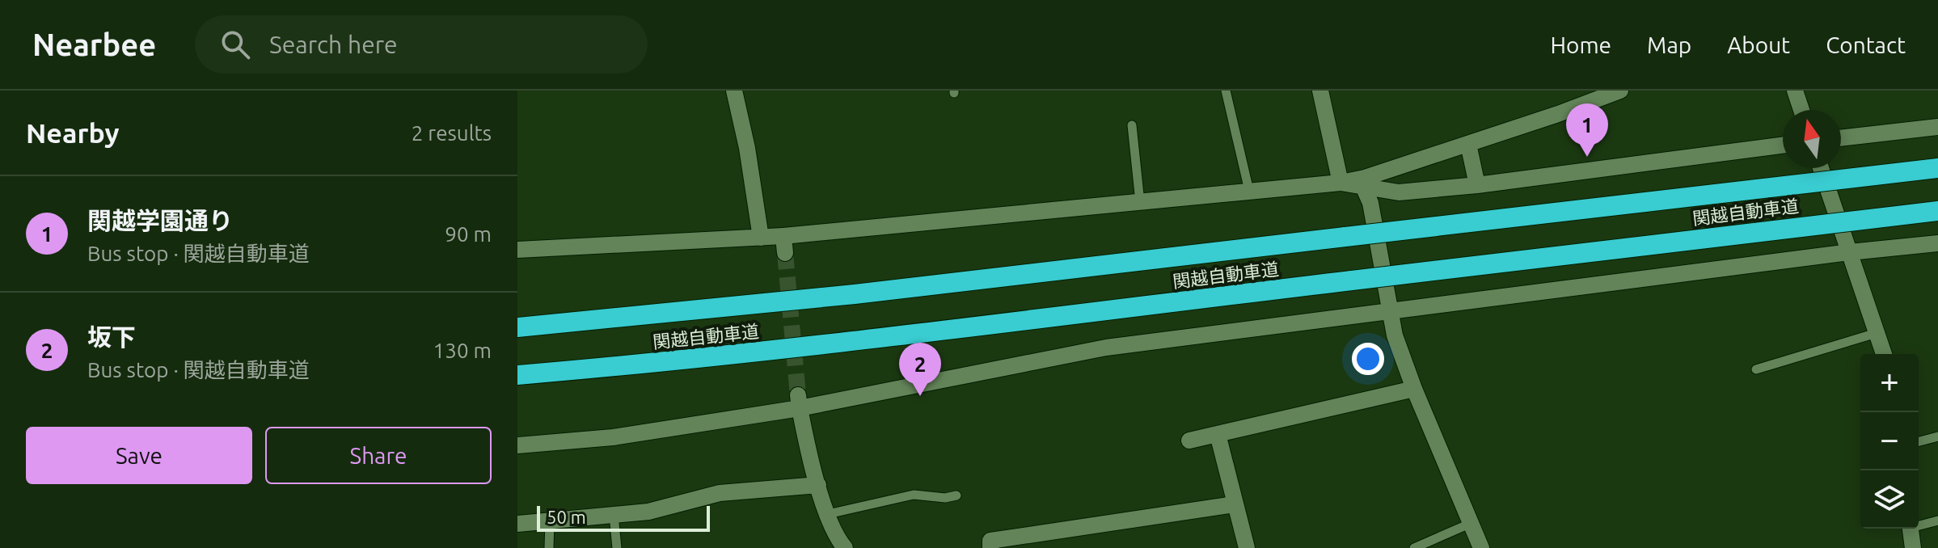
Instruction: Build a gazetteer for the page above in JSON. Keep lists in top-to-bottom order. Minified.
{"streets":{"highway":["関越自動車道"]},"scale_bar":"50 m","north":"top","page":{"header":"Nearbee","search":"Search here","nav":["Home","Map","About","Contact"],"heading":["Nearby","2 results"],"pins":["1","2"],"list":[{"mark":"1","name":"関越学園通り","note":"Bus stop · 関越自動車道","value":"90 m"},{"mark":"2","name":"坂下","note":"Bus stop · 関越自動車道","value":"130 m"}],"map_buttons":["+","−"],"buttons":["Save","Share"],"scale":"50 m"}}
